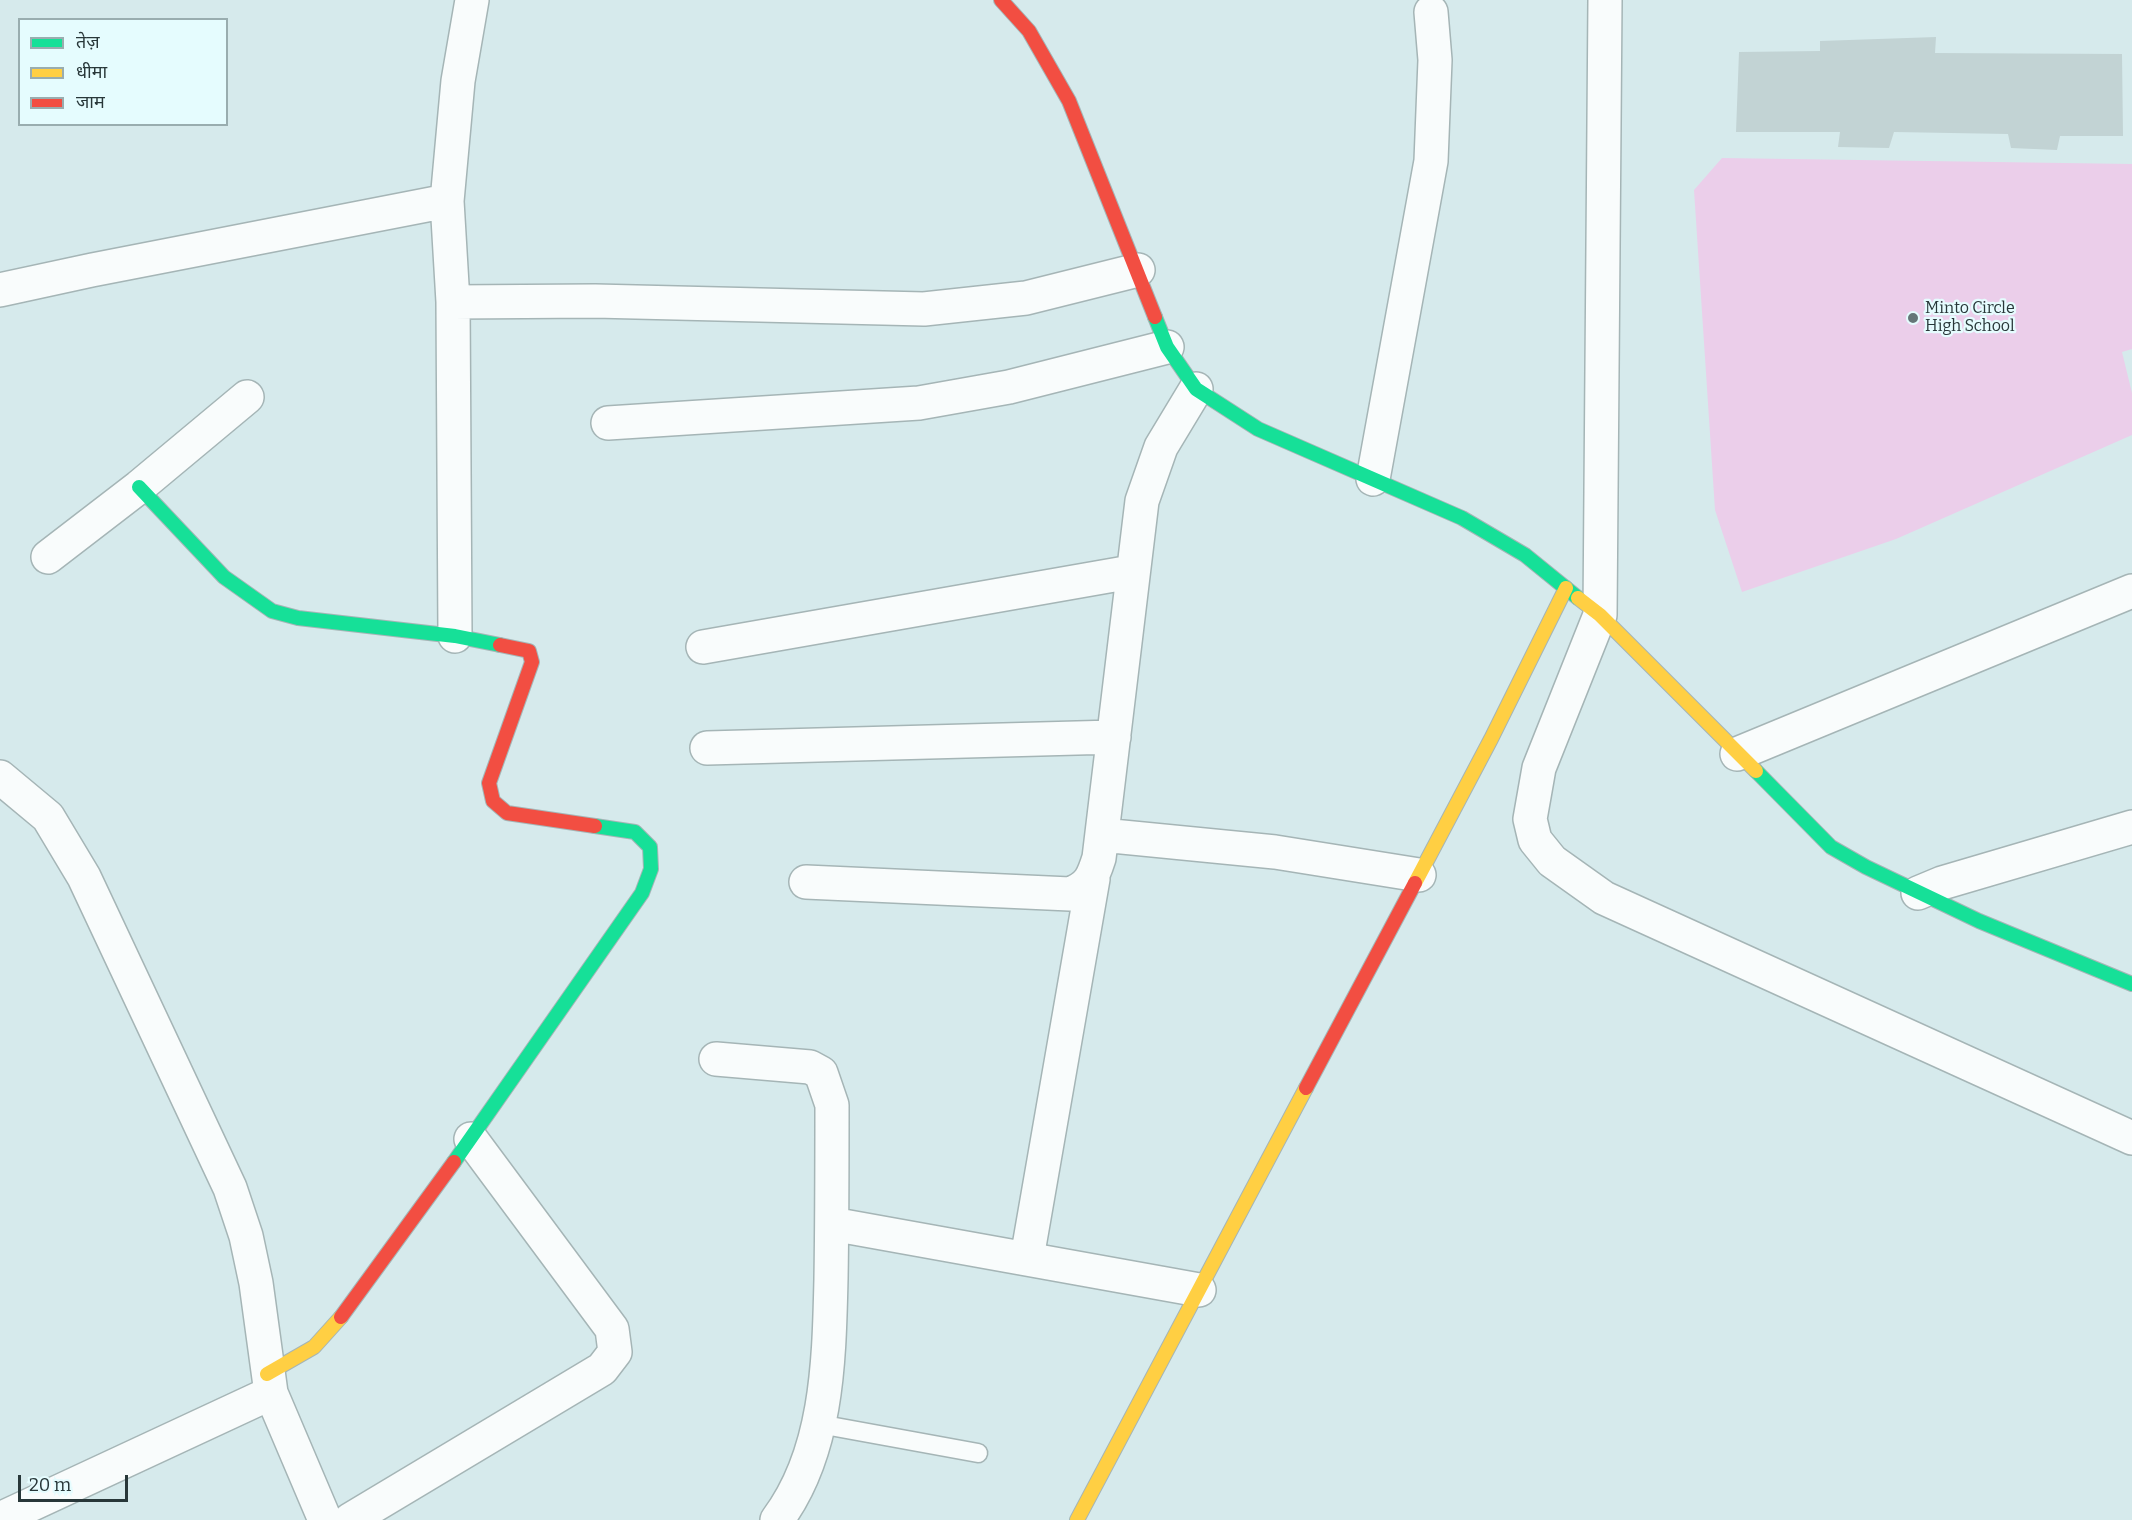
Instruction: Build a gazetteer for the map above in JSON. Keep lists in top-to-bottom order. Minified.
{"places":["Minto Circle High School"],"legend":["तेज़","धीमा","जाम"],"scale_bar":"20 m"}
